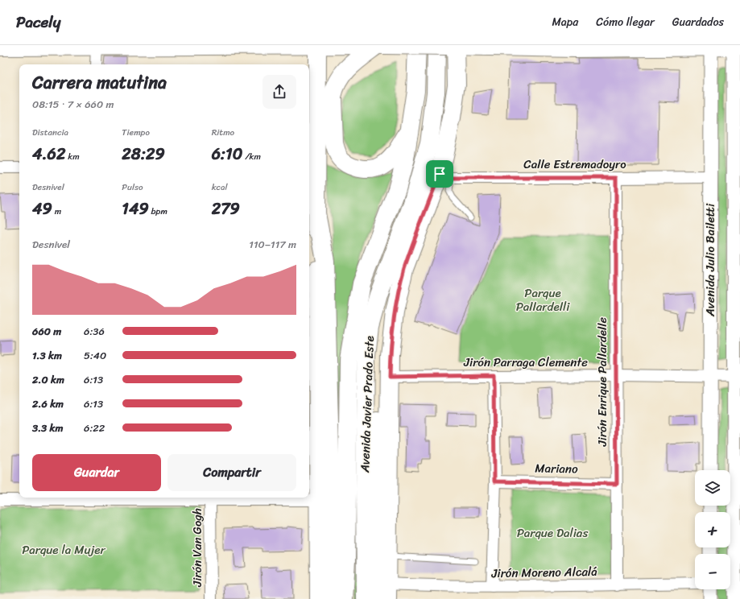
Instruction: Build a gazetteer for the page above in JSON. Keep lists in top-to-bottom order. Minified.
{"streets":{"main road":["Avenida Javier Prado Este"],"street":["Calle Estremadoyro","Avenida Julio Bailetti","Jirón Parraga Clemente","Jirón Enrique Pallardelle","Mariano","Jirón Van Gogh","Jirón Moreno Alcalá"]},"crossings":[["Calle Estremadoyro","Avenida Julio Bailetti"],["Calle Estremadoyro","Jirón Enrique Pallardelle"],["Calle Estremadoyro","Avenida Javier Prado Este"],["Avenida Julio Bailetti","Jirón Parraga Clemente"],["Jirón Parraga Clemente","Jirón Enrique Pallardelle"],["Jirón Parraga Clemente","Avenida Javier Prado Este"],["Jirón Enrique Pallardelle","Mariano"],["Jirón Enrique Pallardelle","Jirón Moreno Alcalá"],["Avenida Javier Prado Este","Jirón Moreno Alcalá"]],"parks":["Parque Pallardelli","Parque Dalias","Parque la Mujer"],"page":{"header":"Pacely","nav":["Mapa","Cómo llegar","Guardados"],"heading":["Carrera matutina","08:15 · 7 × 660 m"],"stats":[["Distancia","4.62 km"],["Tiempo","28:29"],["Ritmo","6:10 /km"],["Desnivel","49 m"],["Pulso","149 bpm"],["kcal","279"]],"chart":["Desnivel","110–117 m"],"list":[{"name":"660 m","note":"6:36"},{"name":"1.3 km","note":"5:40"},{"name":"2.0 km","note":"6:13"},{"name":"2.6 km","note":"6:13"},{"name":"3.3 km","note":"6:22"}],"buttons":["Guardar","Compartir"],"map_buttons":["+","−"]}}
